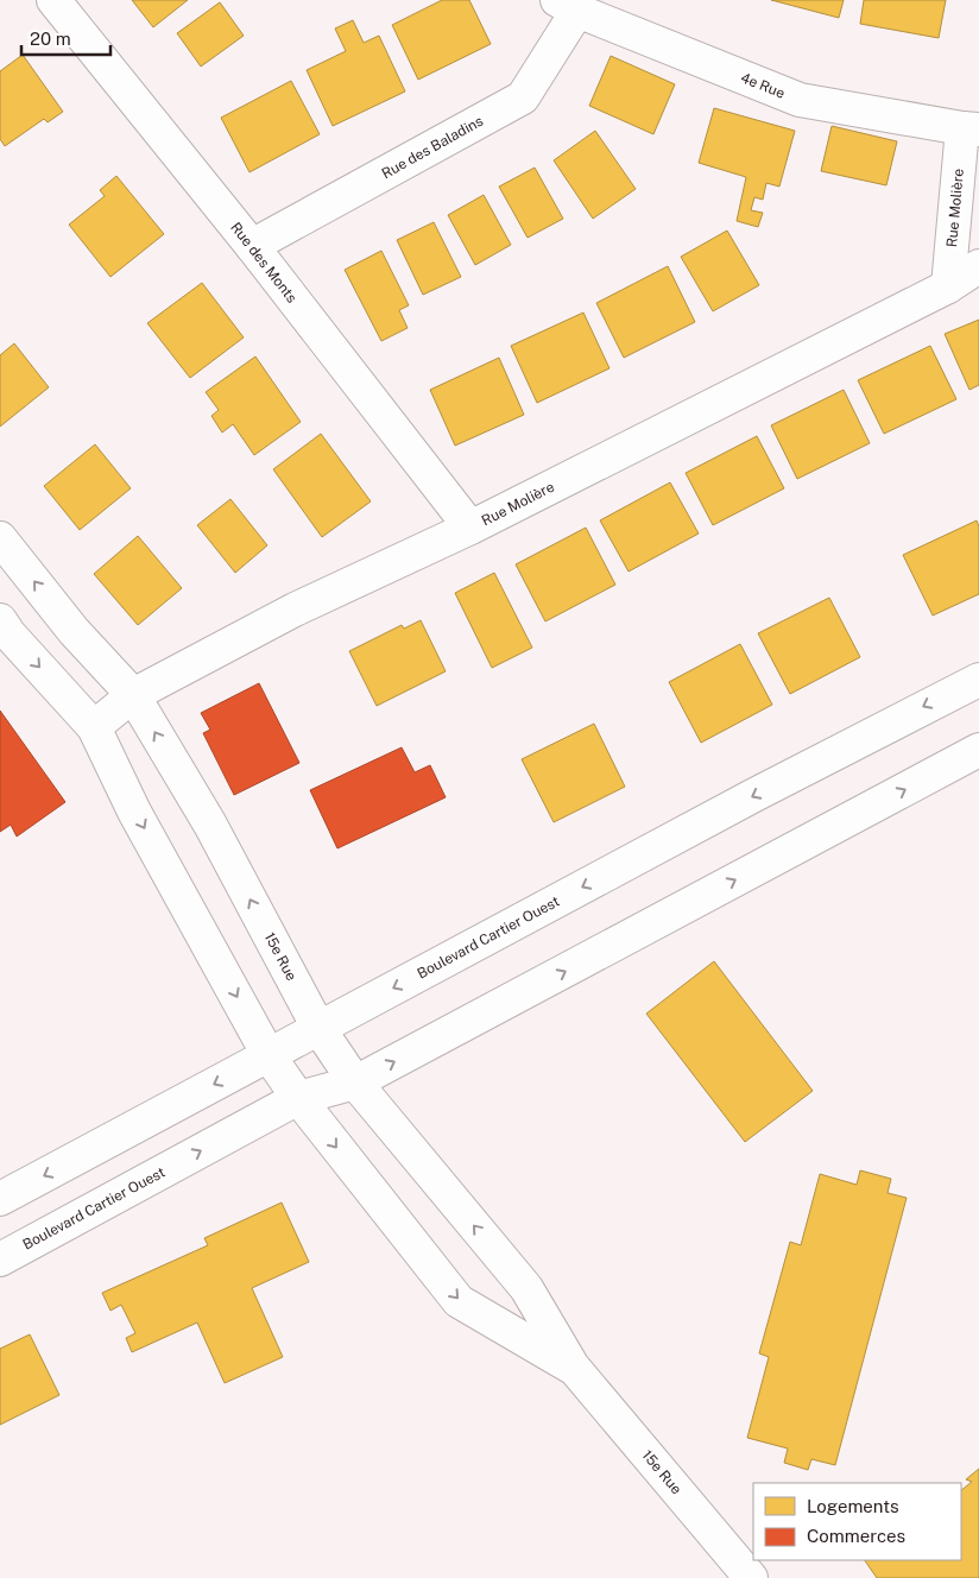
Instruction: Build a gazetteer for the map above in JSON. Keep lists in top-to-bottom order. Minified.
{"streets":{"street":["4e Rue","Rue des Baladins","Rue Molière","Rue des Monts","Boulevard Cartier Ouest","15e Rue"]},"crossings":[["4e Rue","Rue des Baladins"],["4e Rue","Rue Molière"],["Rue des Baladins","Rue des Monts"],["Rue Molière","Rue des Monts"],["Rue Molière","15e Rue"],["Boulevard Cartier Ouest","15e Rue"]],"legend":["Logements","Commerces"],"scale_bar":"20 m"}
